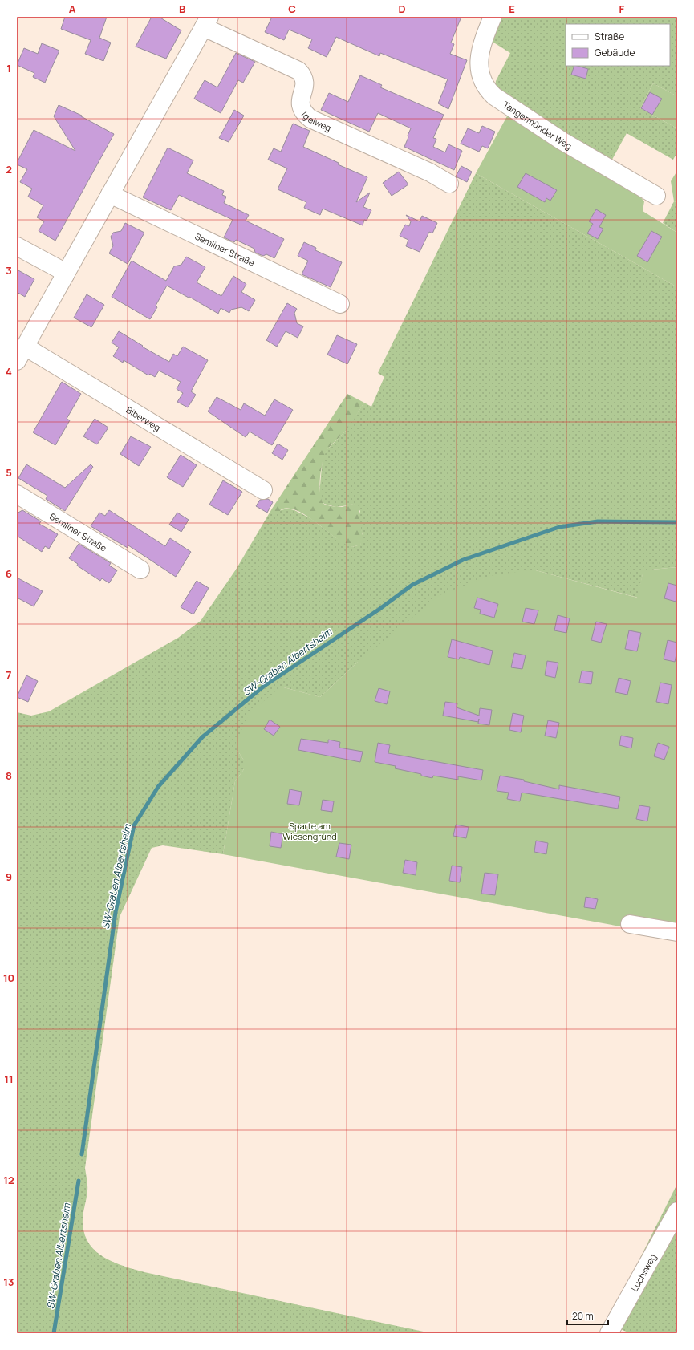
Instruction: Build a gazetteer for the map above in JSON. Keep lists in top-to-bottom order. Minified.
{"streets":{"street":["Igelweg","Tangermünder Weg","Semliner Straße","Biberweg","Luchsweg"]},"water":["SW-Graben Albertsheim"],"parks":["Sparte am Wiesengrund"],"legend":["Straße","Gebäude"],"scale_bar":"20 m","grid":{"columns":["A","B","C","D","E","F"],"rows":["1","2","3","4","5","6","7","8","9","10","11","12","13"]}}
